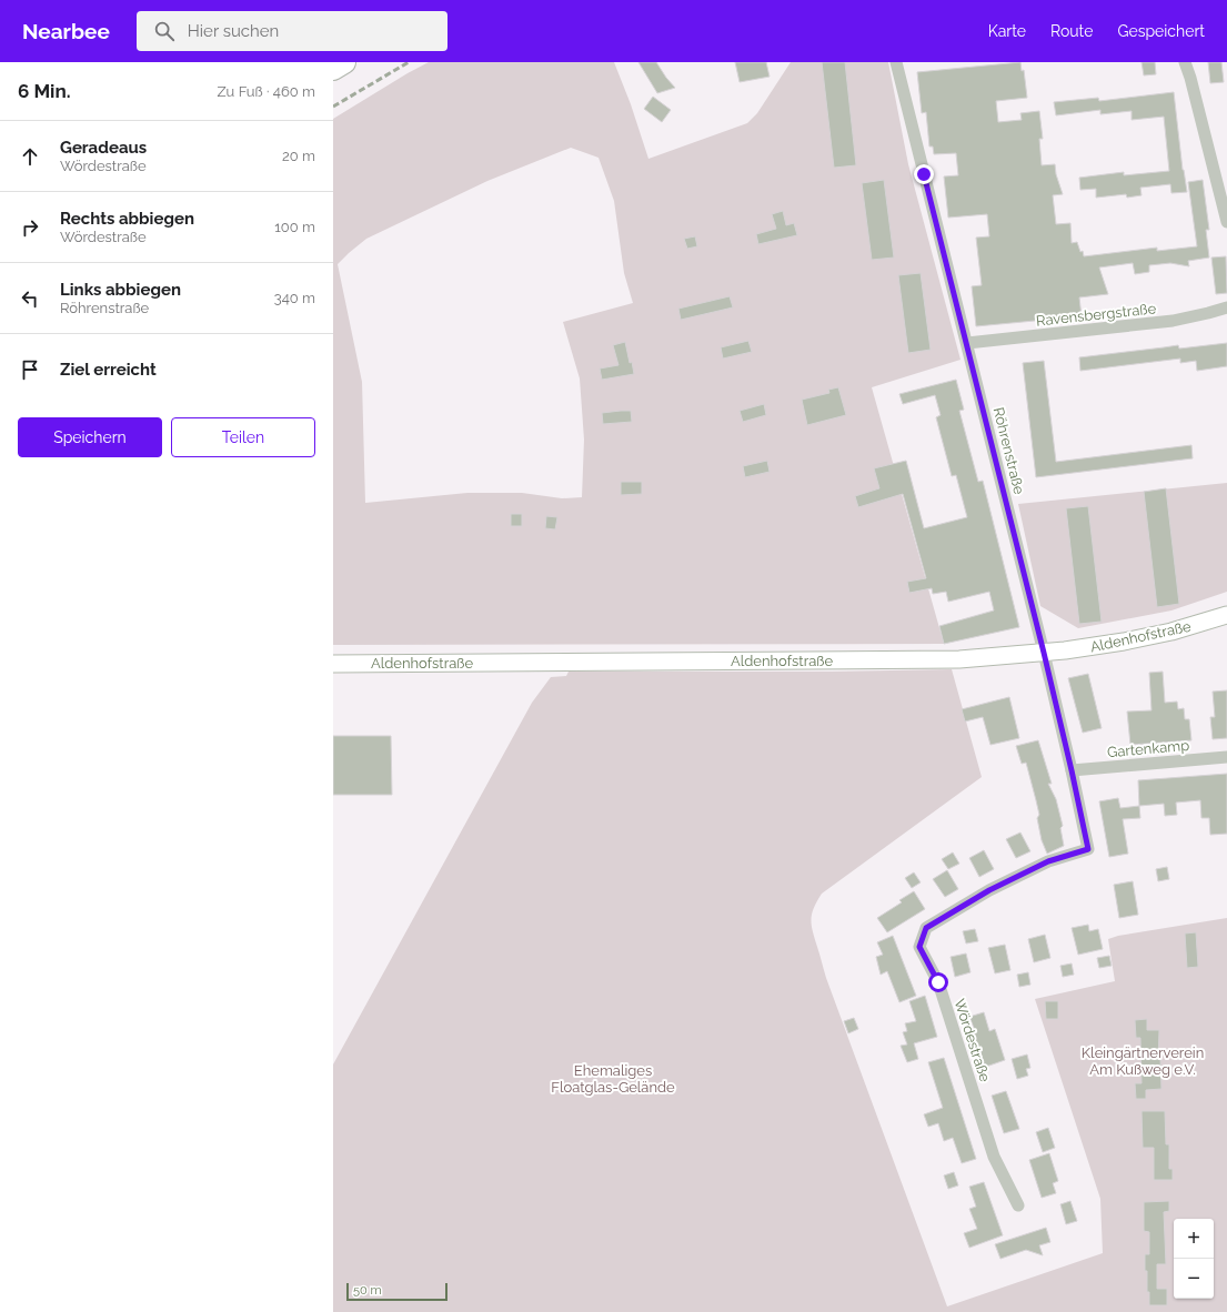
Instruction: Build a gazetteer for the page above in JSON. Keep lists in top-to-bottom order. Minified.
{"streets":{"street":["Ravensbergstraße","Röhrenstraße","Aldenhofstraße","Gartenkamp","Wördestraße"]},"crossings":[["Ravensbergstraße","Röhrenstraße"],["Röhrenstraße","Aldenhofstraße"],["Röhrenstraße","Gartenkamp"],["Röhrenstraße","Wördestraße"]],"parks":["Kleingärtnerverein Am Kußweg e.V.","Ehemaliges Floatglas-Gelände"],"scale_bar":"50 m","page":{"header":"Nearbee","search":"Hier suchen","nav":["Karte","Route","Gespeichert"],"heading":["6 Min.","Zu Fuß · 460 m"],"list":[["Geradeaus","Wördestraße","20 m"],["Rechts abbiegen","Wördestraße","100 m"],["Links abbiegen","Röhrenstraße","340 m"],"Ziel erreicht"],"buttons":["Speichern","Teilen"],"map_buttons":["+","−"],"scale":"50 m"}}
